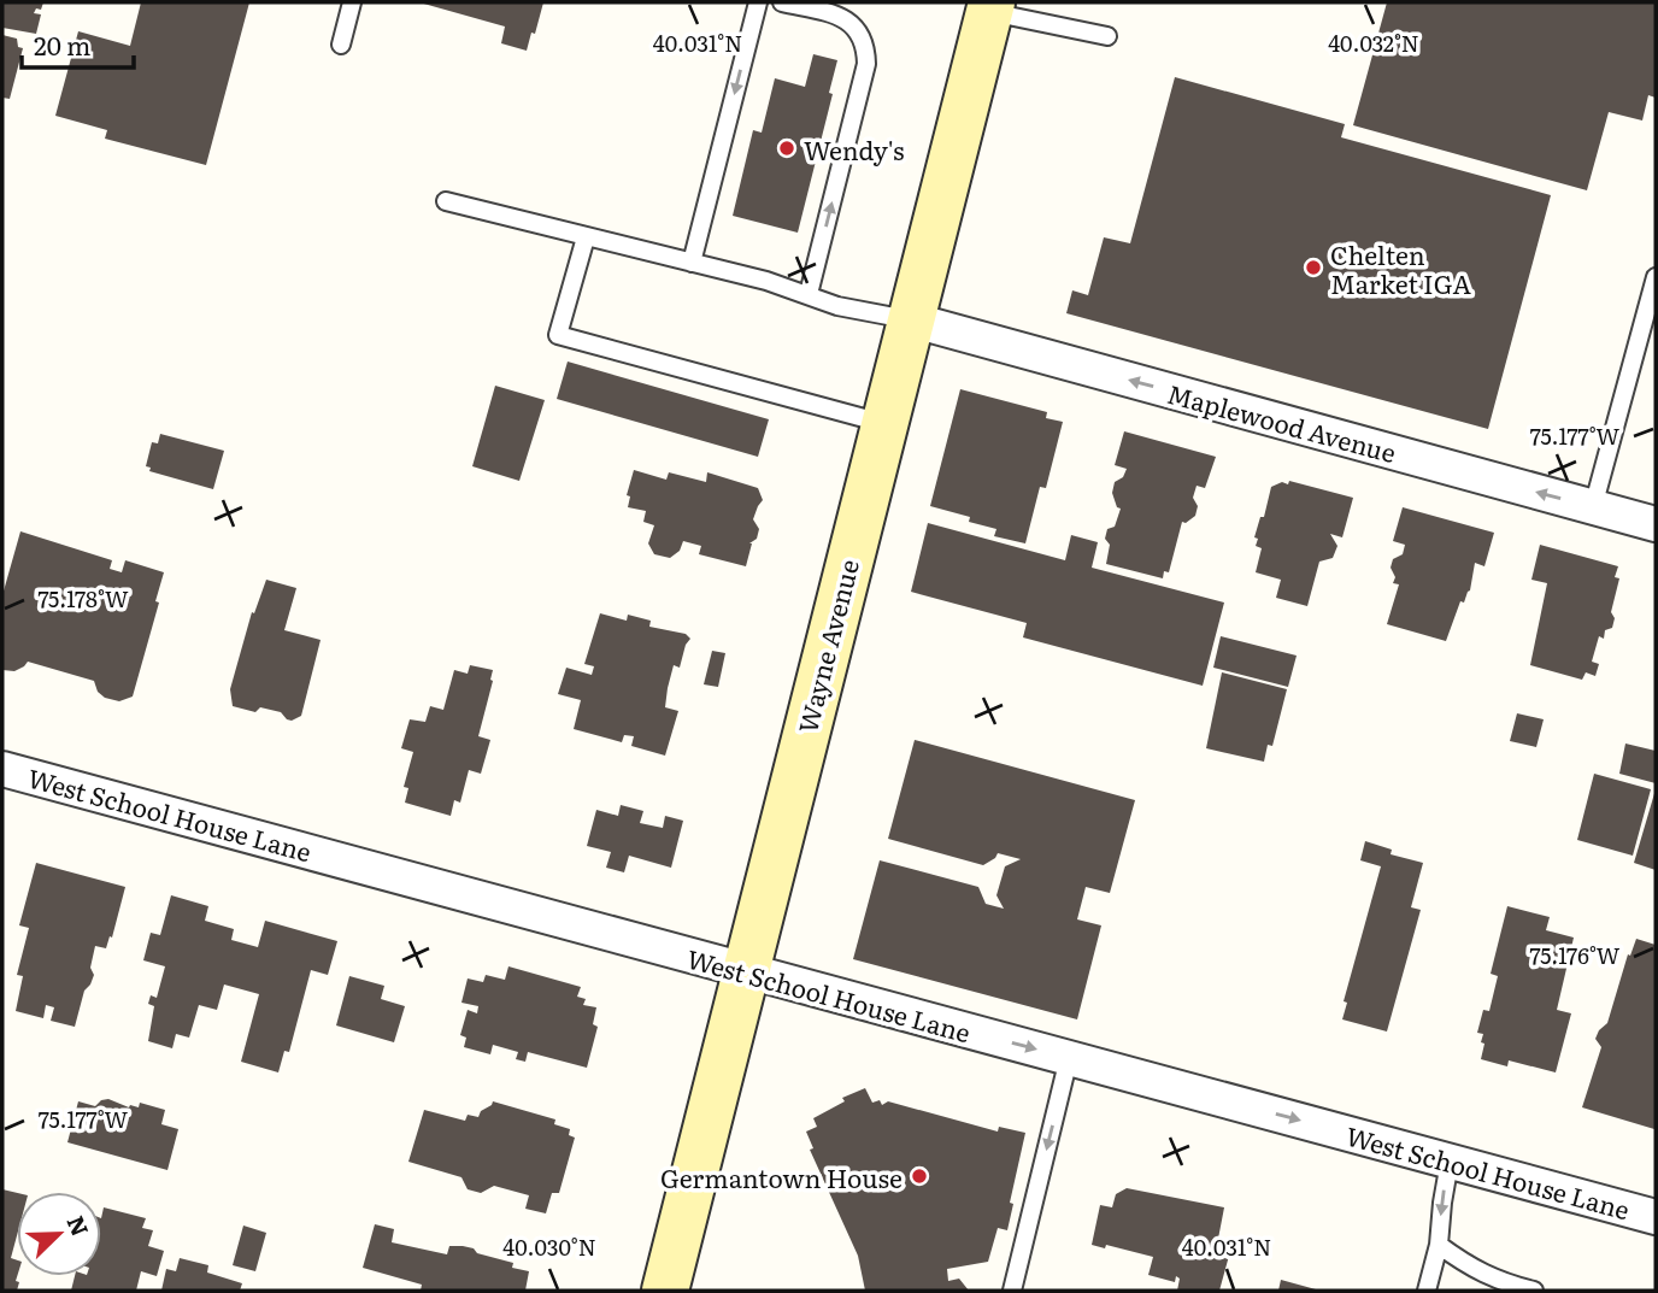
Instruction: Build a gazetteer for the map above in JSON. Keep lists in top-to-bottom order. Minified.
{"streets":{"main road":["Wayne Avenue"],"street":["Maplewood Avenue","West School House Lane"]},"crossings":[["Maplewood Avenue","Wayne Avenue"],["Wayne Avenue","West School House Lane"]],"one_way":["Maplewood Avenue","West School House Lane"],"places":["Wendy's","Chelten Market IGA","Germantown House"],"scale_bar":"20 m","north":"top right","coordinates":["40.031°N","40.032°N","75.177°W","75.178°W","75.176°W","40.030°N"]}
